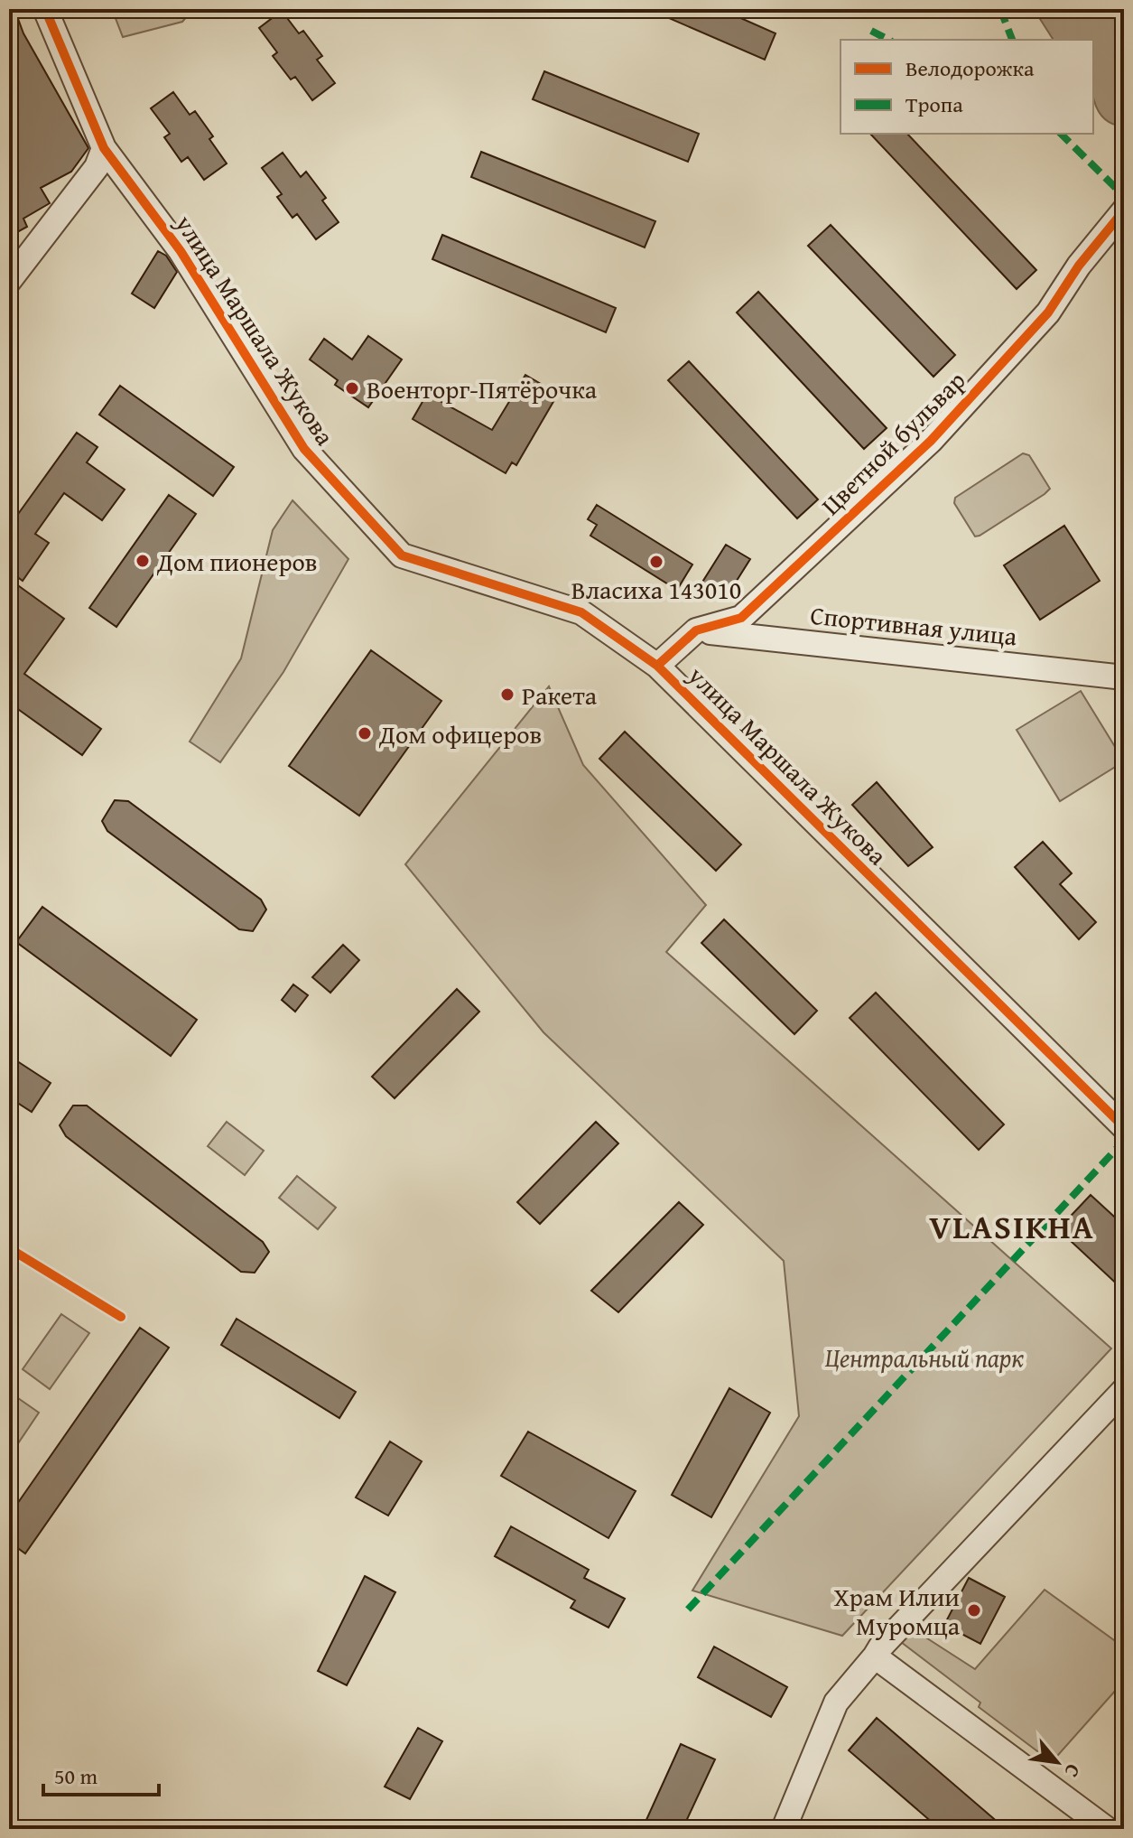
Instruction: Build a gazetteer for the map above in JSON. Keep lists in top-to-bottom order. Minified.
{"streets":{"street":["улица Маршала Жукова","Цветной бульвар","Спортивная улица"]},"crossings":[["улица Маршала Жукова","Цветной бульвар"],["Цветной бульвар","Спортивная улица"]],"districts":["VLASIKHA"],"parks":["Центральный парк"],"places":["Военторг-Пятёрочка","Дом пионеров","Власиха 143010","Ракета","Дом офицеров","Храм Илии Муромца"],"legend":["Велодорожка","Тропа"],"scale_bar":"50 m","north":"bottom right"}
